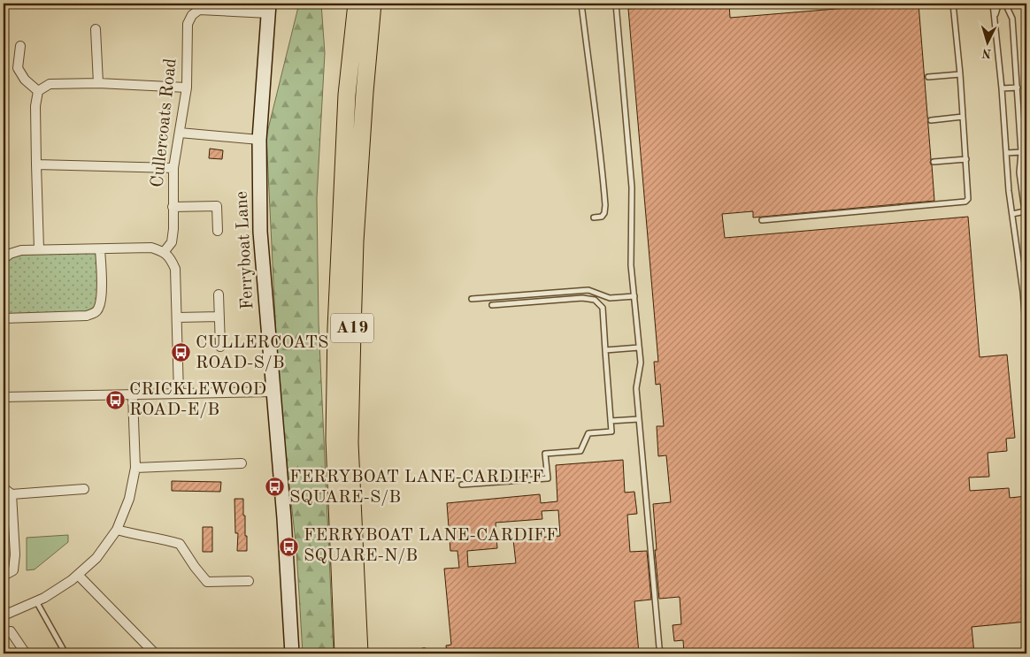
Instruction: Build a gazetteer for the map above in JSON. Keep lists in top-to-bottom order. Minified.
{"streets":{"highway":["A19"],"street":["Cullercoats Road","Ferryboat Lane"]},"crossings":[["Cullercoats Road","Ferryboat Lane"]],"places":{"bus stop":["CULLERCOATS ROAD-S/B","CRICKLEWOOD ROAD-E/B","FERRYBOAT LANE-CARDIFF SQUARE-S/B","FERRYBOAT LANE-CARDIFF SQUARE-N/B"]},"north":"bottom"}
